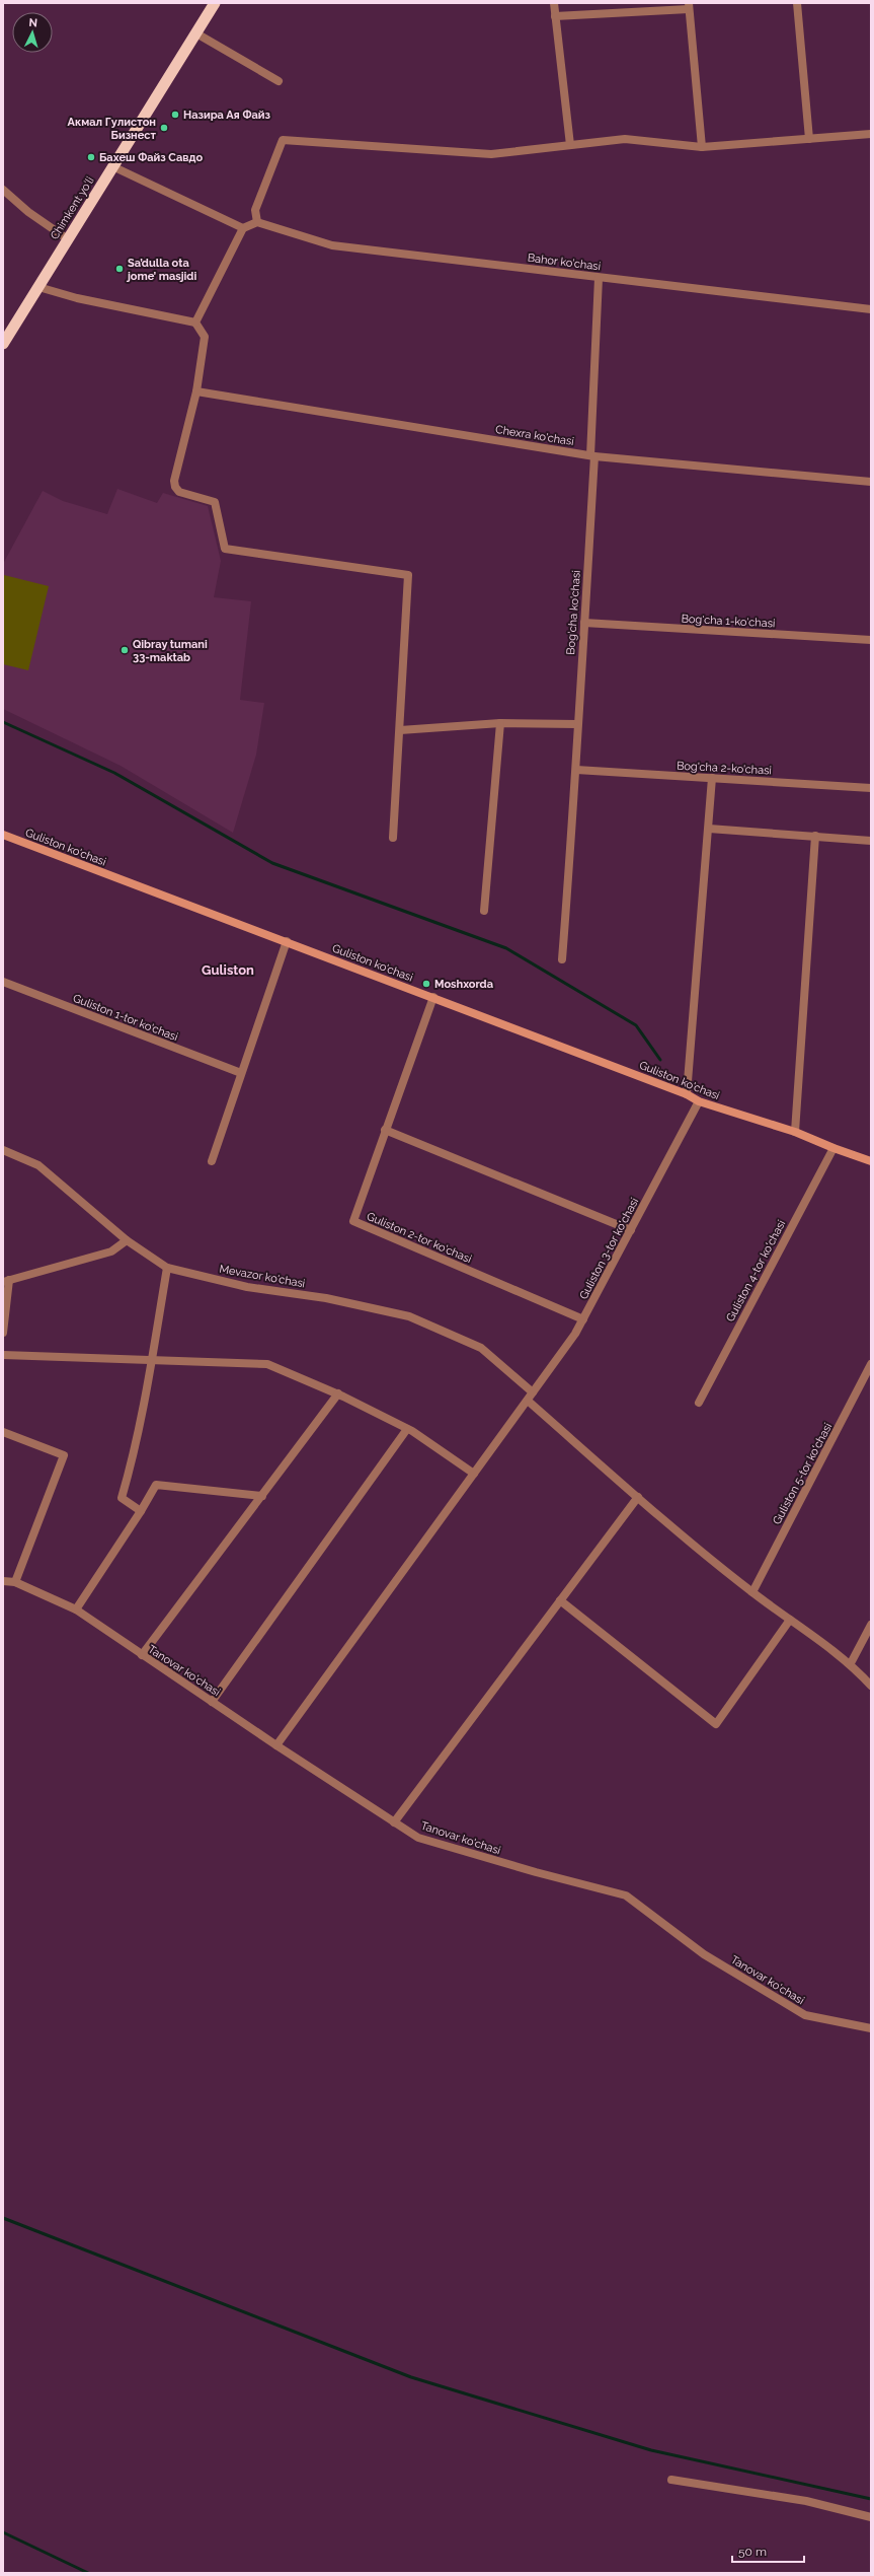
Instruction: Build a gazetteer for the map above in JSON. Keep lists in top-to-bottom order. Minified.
{"streets":{"highway":["Chimkent yo‘li"],"main road":["Guliston ko'chasi"],"street":["Bahor ko'chasi","Chexra ko'chasi","Bog'cha ko'chasi","Bog'cha 1-ko'chasi","Bog'cha 2-ko'chasi","Guliston 1-tor ko'chasi","Guliston 2-tor ko'chasi","Guliston 3-tor ko'chasi","Guliston 4-tor ko'chasi","Mevazor ko'chasi","Guliston 5-tor ko'chasi","Tanovar ko'chasi"]},"crossings":[["Bahor ko'chasi","Bog'cha ko'chasi"],["Chexra ko'chasi","Bog'cha ko'chasi"],["Bog'cha ko'chasi","Bog'cha 1-ko'chasi"],["Bog'cha ko'chasi","Bog'cha 2-ko'chasi"],["Guliston ko'chasi","Guliston 2-tor ko'chasi"],["Guliston ko'chasi","Guliston 3-tor ko'chasi"],["Guliston ko'chasi","Guliston 4-tor ko'chasi"],["Guliston 2-tor ko'chasi","Guliston 3-tor ko'chasi"],["Guliston 3-tor ko'chasi","Mevazor ko'chasi"],["Guliston 3-tor ko'chasi","Tanovar ko'chasi"]],"districts":["Guliston"],"places":["Назира Ая Файз","Акмал Гулистон Бизнест","Бахеш Файз Савдо","Sa’dulla ota jome’ masjidi","Qibray tumani 33-maktab","Moshxorda"],"scale_bar":"50 m","north":"top"}
